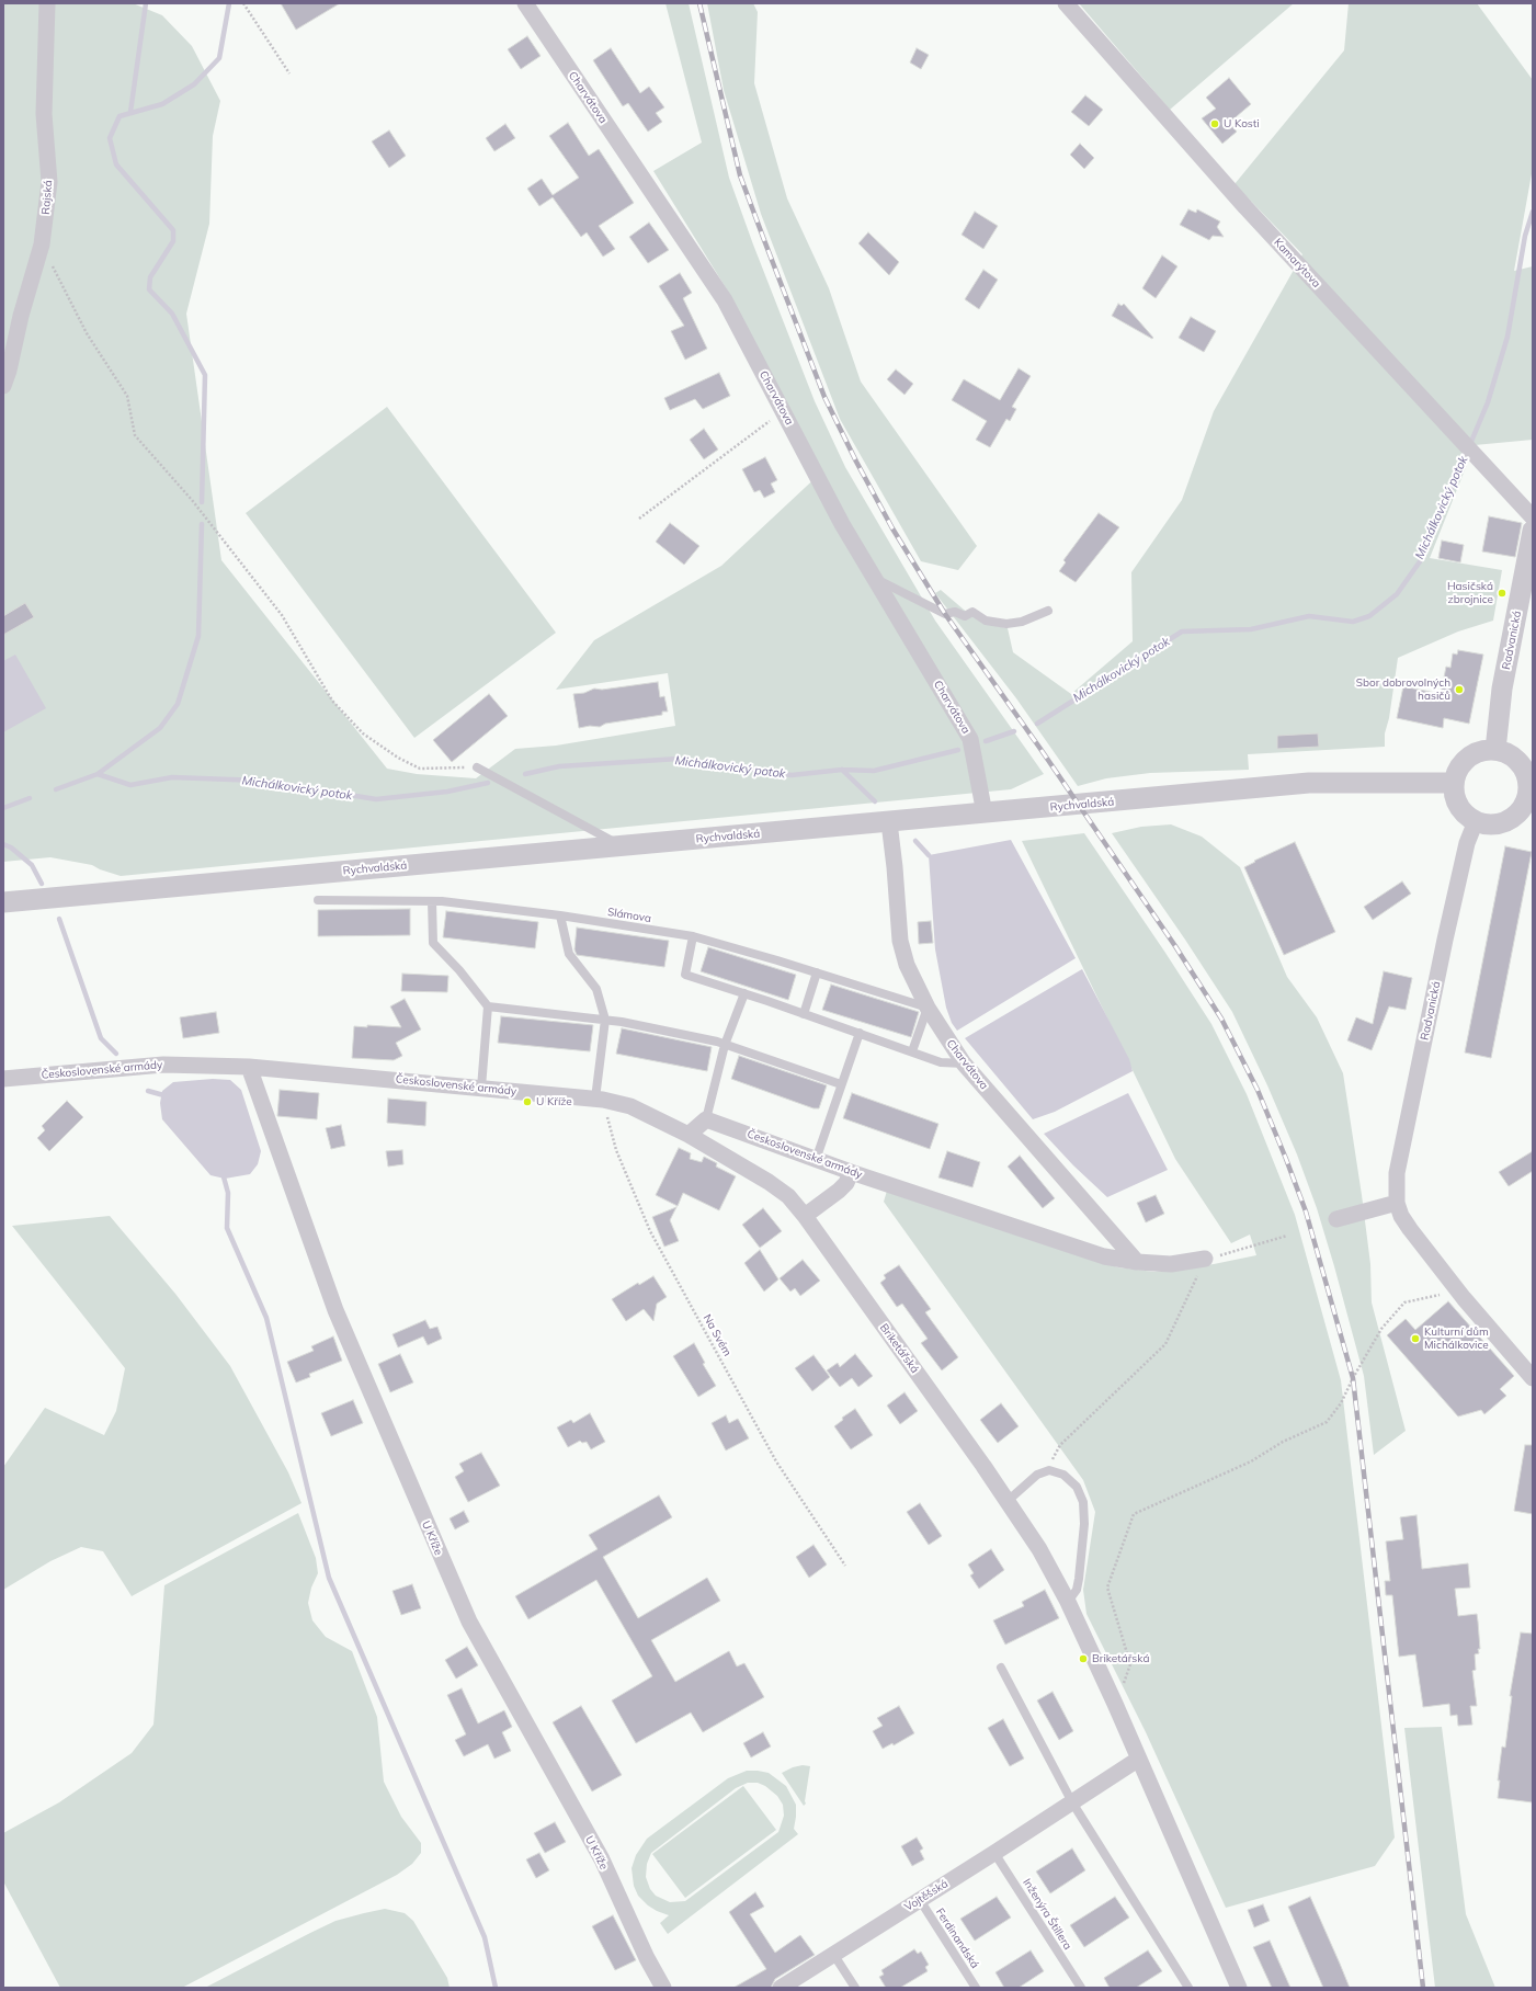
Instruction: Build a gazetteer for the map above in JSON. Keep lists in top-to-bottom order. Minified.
{"streets":{"street":["Charvátova","Rajská","Kamarýtova","Radvanická","Rychvaldská","Československé armády","Briketářská","U Kříže","Vojtěšská"],"lane":["Slámova","Inženýra Štillera","Ferdinandská"],"path":["Na Svém"]},"crossings":[["Charvátova","Rychvaldská"],["Charvátova","Slámova"],["Charvátova","Československé armády"],["Radvanická","Rychvaldská"],["Československé armády","Na Svém"],["Československé armády","Briketářská"],["Československé armády","U Kříže"],["Briketářská","Vojtěšská"],["Vojtěšská","Inženýra Štillera"],["Vojtěšská","Ferdinandská"]],"water":["Michálkovický potok"],"places":["U Kosti","Hasičská zbrojnice","Sbor dobrovolných hasičů","U Kříže","Kulturní dům Michálkovice","Briketářská"]}
